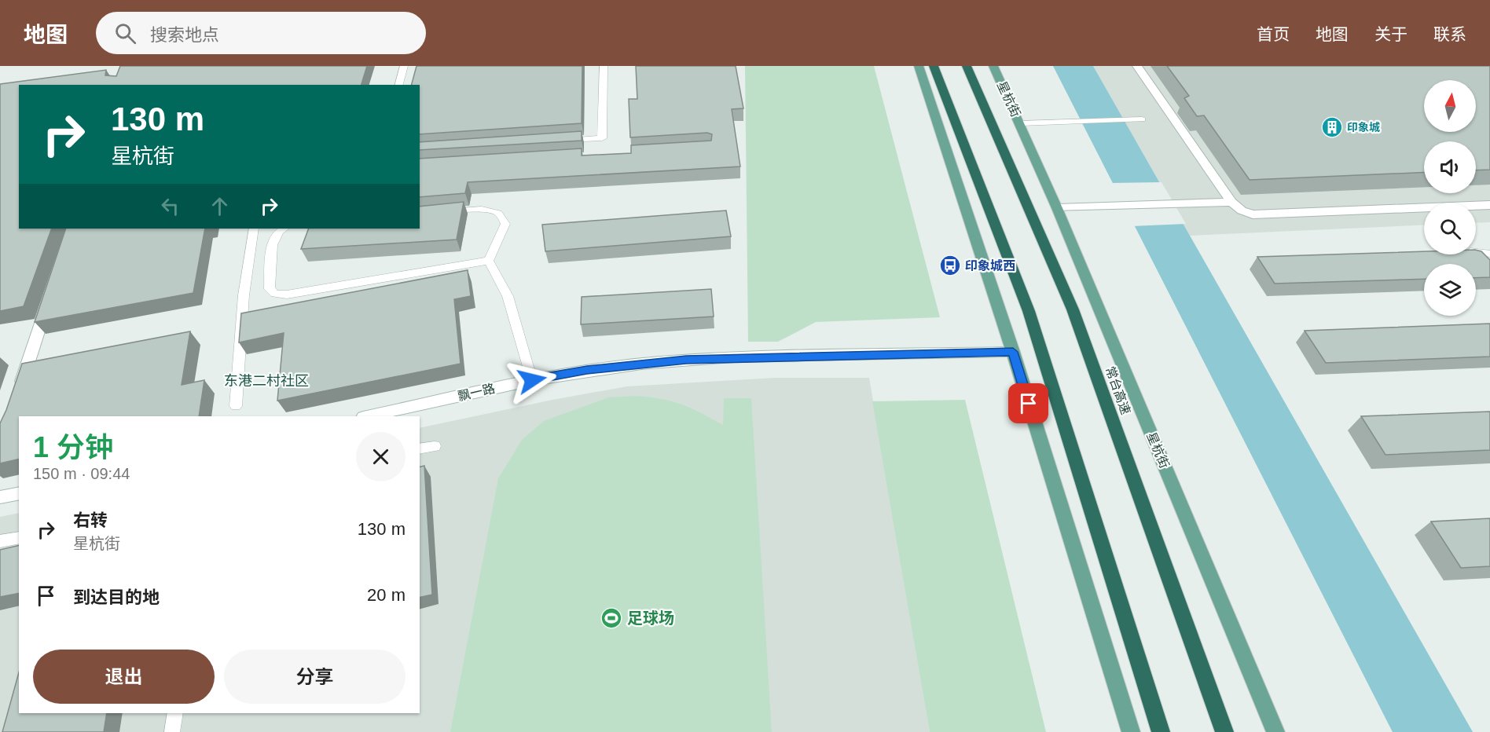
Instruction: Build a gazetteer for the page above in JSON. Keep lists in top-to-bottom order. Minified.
{"streets":{"highway":["常台高速"],"main road":["星杭街"],"street":["飘一路"]},"districts":["东港二村社区"],"places":{"building":["印象城"],"bus stop":["印象城西"],"sports":["足球场"]},"north":"top","page":{"header":"地图","search":"搜索地点","nav":["首页","地图","关于","联系"],"turn":["130 m","星杭街"],"heading":["1 分钟","150 m · 09:44"],"list":[{"name":"右转","note":"星杭街","value":"130 m"},{"name":"到达目的地","value":"20 m"}],"buttons":["退出","分享"]}}
